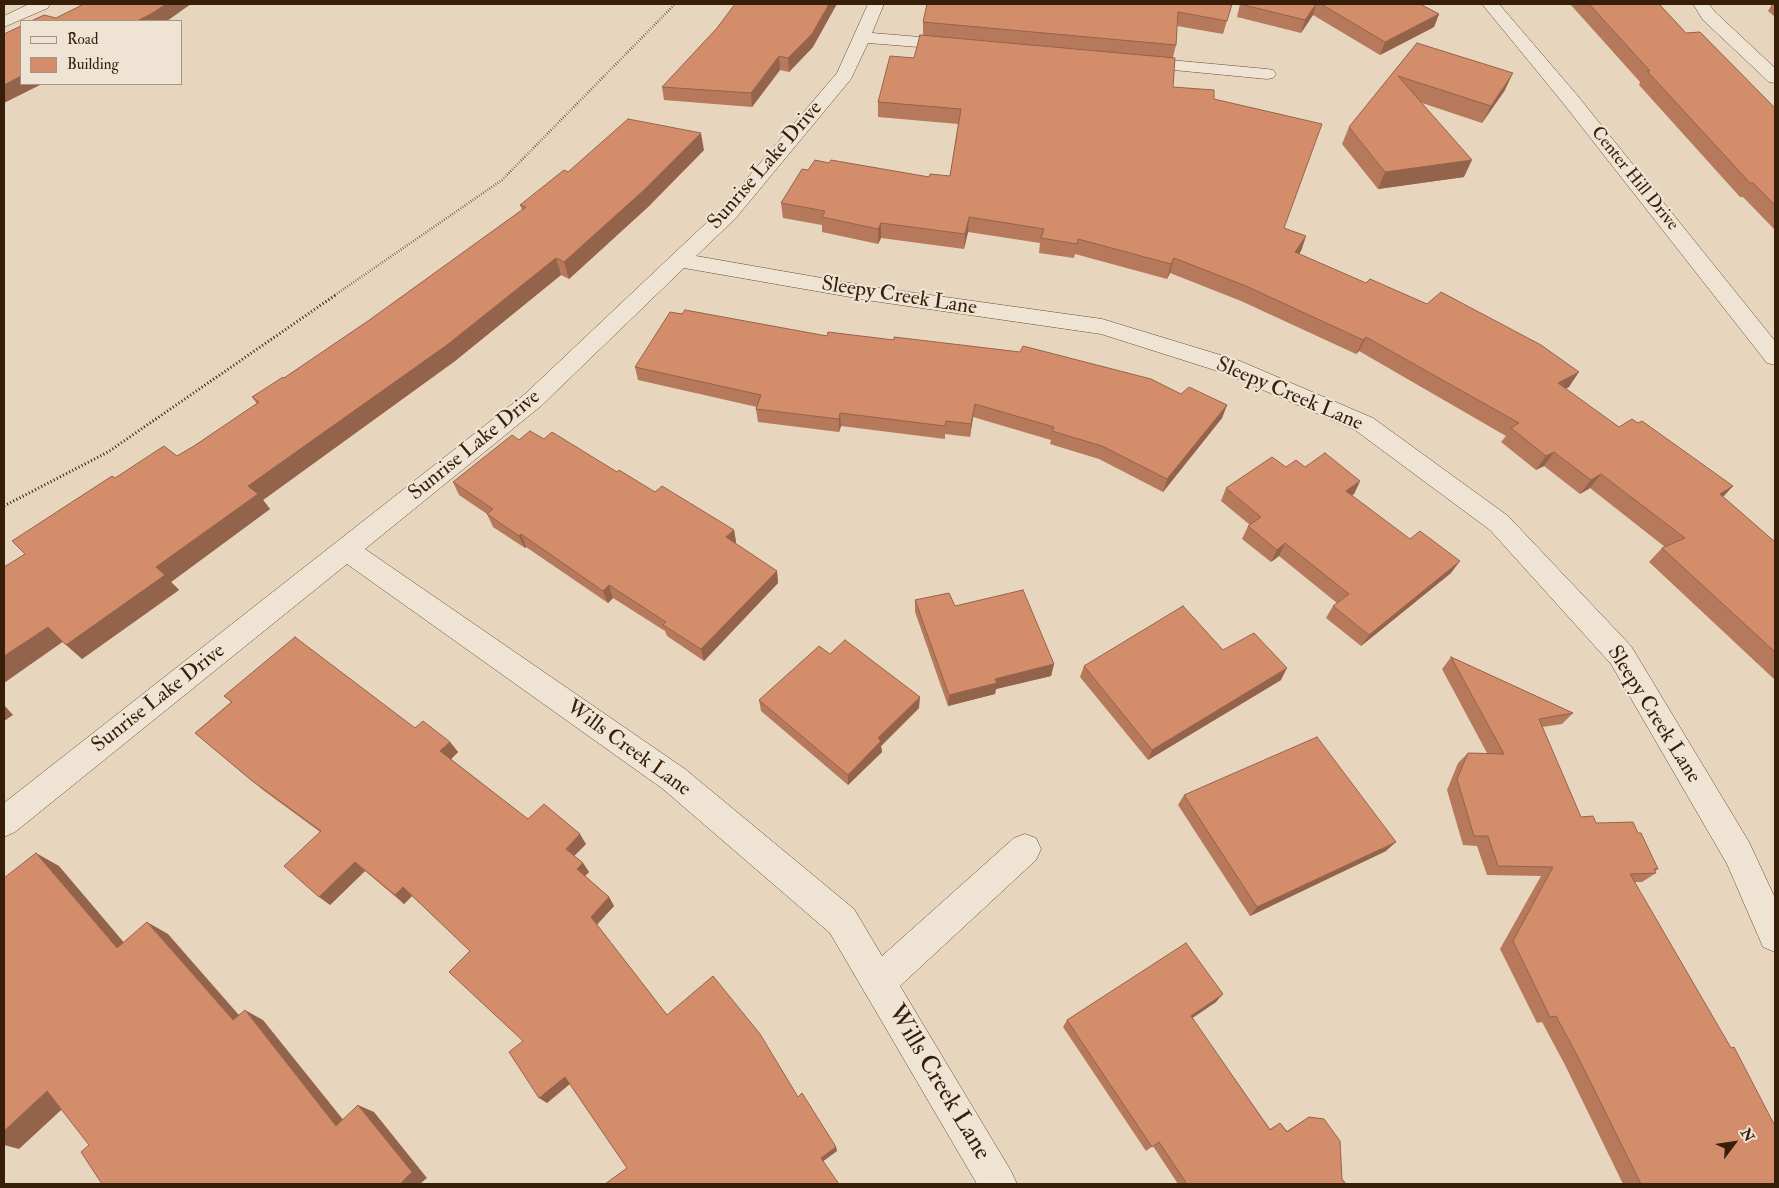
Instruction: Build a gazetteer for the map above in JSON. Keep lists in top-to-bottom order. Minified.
{"streets":{"street":["Sunrise Lake Drive","Center Hill Drive","Sleepy Creek Lane","Wills Creek Lane"]},"crossings":[["Sunrise Lake Drive","Sleepy Creek Lane"],["Sunrise Lake Drive","Wills Creek Lane"]],"legend":["Road","Building"],"north":"top right"}
